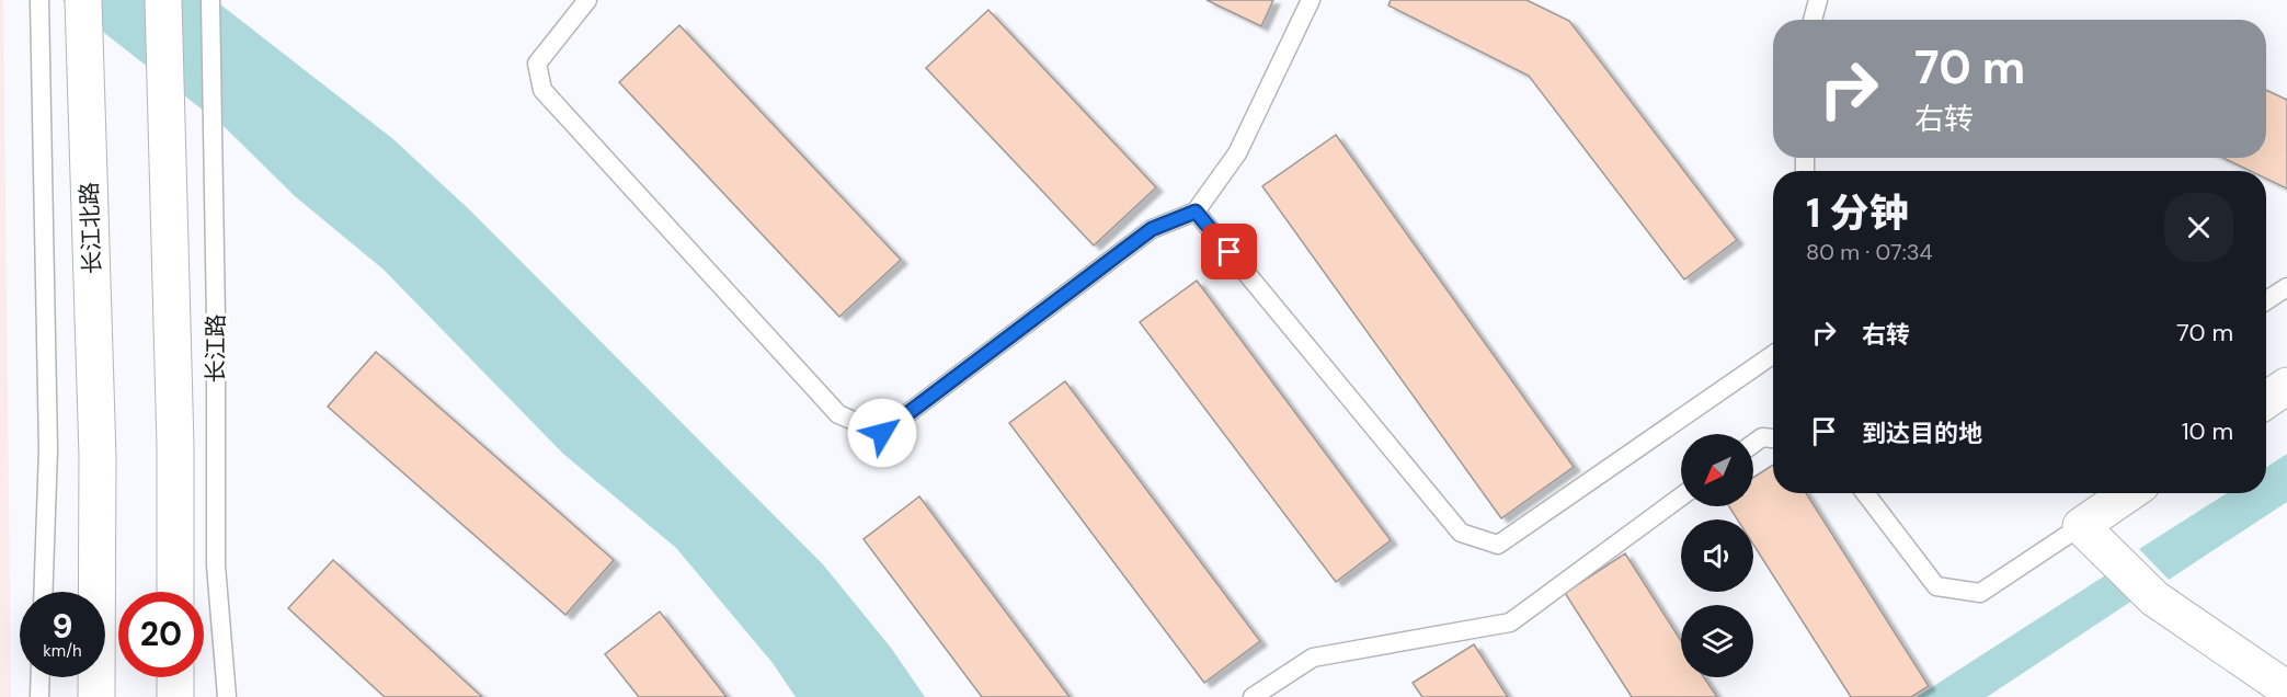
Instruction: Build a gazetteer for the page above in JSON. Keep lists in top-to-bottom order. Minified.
{"streets":{"main road":["长江北路","长江路"]},"north":"bottom left","page":{"turn":["70 m","右转"],"heading":["1 分钟","80 m · 07:34"],"list":[{"name":"右转","value":"70 m"},{"name":"到达目的地","value":"10 m"}],"speed":"9 km/h","limit":"20"}}
